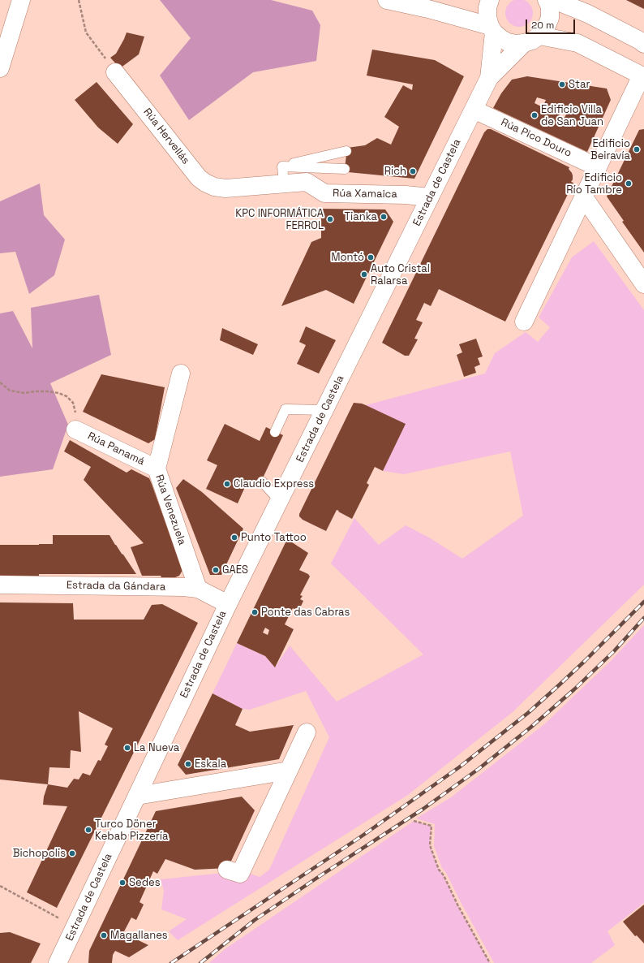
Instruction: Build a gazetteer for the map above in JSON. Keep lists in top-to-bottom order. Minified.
{"streets":{"main road":["Rúa Hervellás","Rúa Pico Douro","Estrada de Castela","Rúa Xamaica","Rúa Panamá","Rúa Venezuela","Estrada da Gándara"]},"crossings":[["Rúa Hervellás","Rúa Xamaica"],["Rúa Pico Douro","Estrada de Castela"],["Estrada de Castela","Rúa Xamaica"],["Estrada de Castela","Estrada da Gándara"],["Rúa Panamá","Rúa Venezuela"],["Rúa Venezuela","Estrada da Gándara"]],"places":["Star","Edificio Villa de San Juan","Edificio Beiravía","Rich","Edificio Río Tambre","Tianka","KPC INFORMÁTICA FERROL","Montó","Auto Cristal Ralarsa","Claudio Express","Punto Tattoo","GAES","Ponte das Cabras","La Nueva","Eskala","Turco Döner Kebab Pizzería","Bichopolis","Sedes","Magallanes"],"scale_bar":"20 m"}
